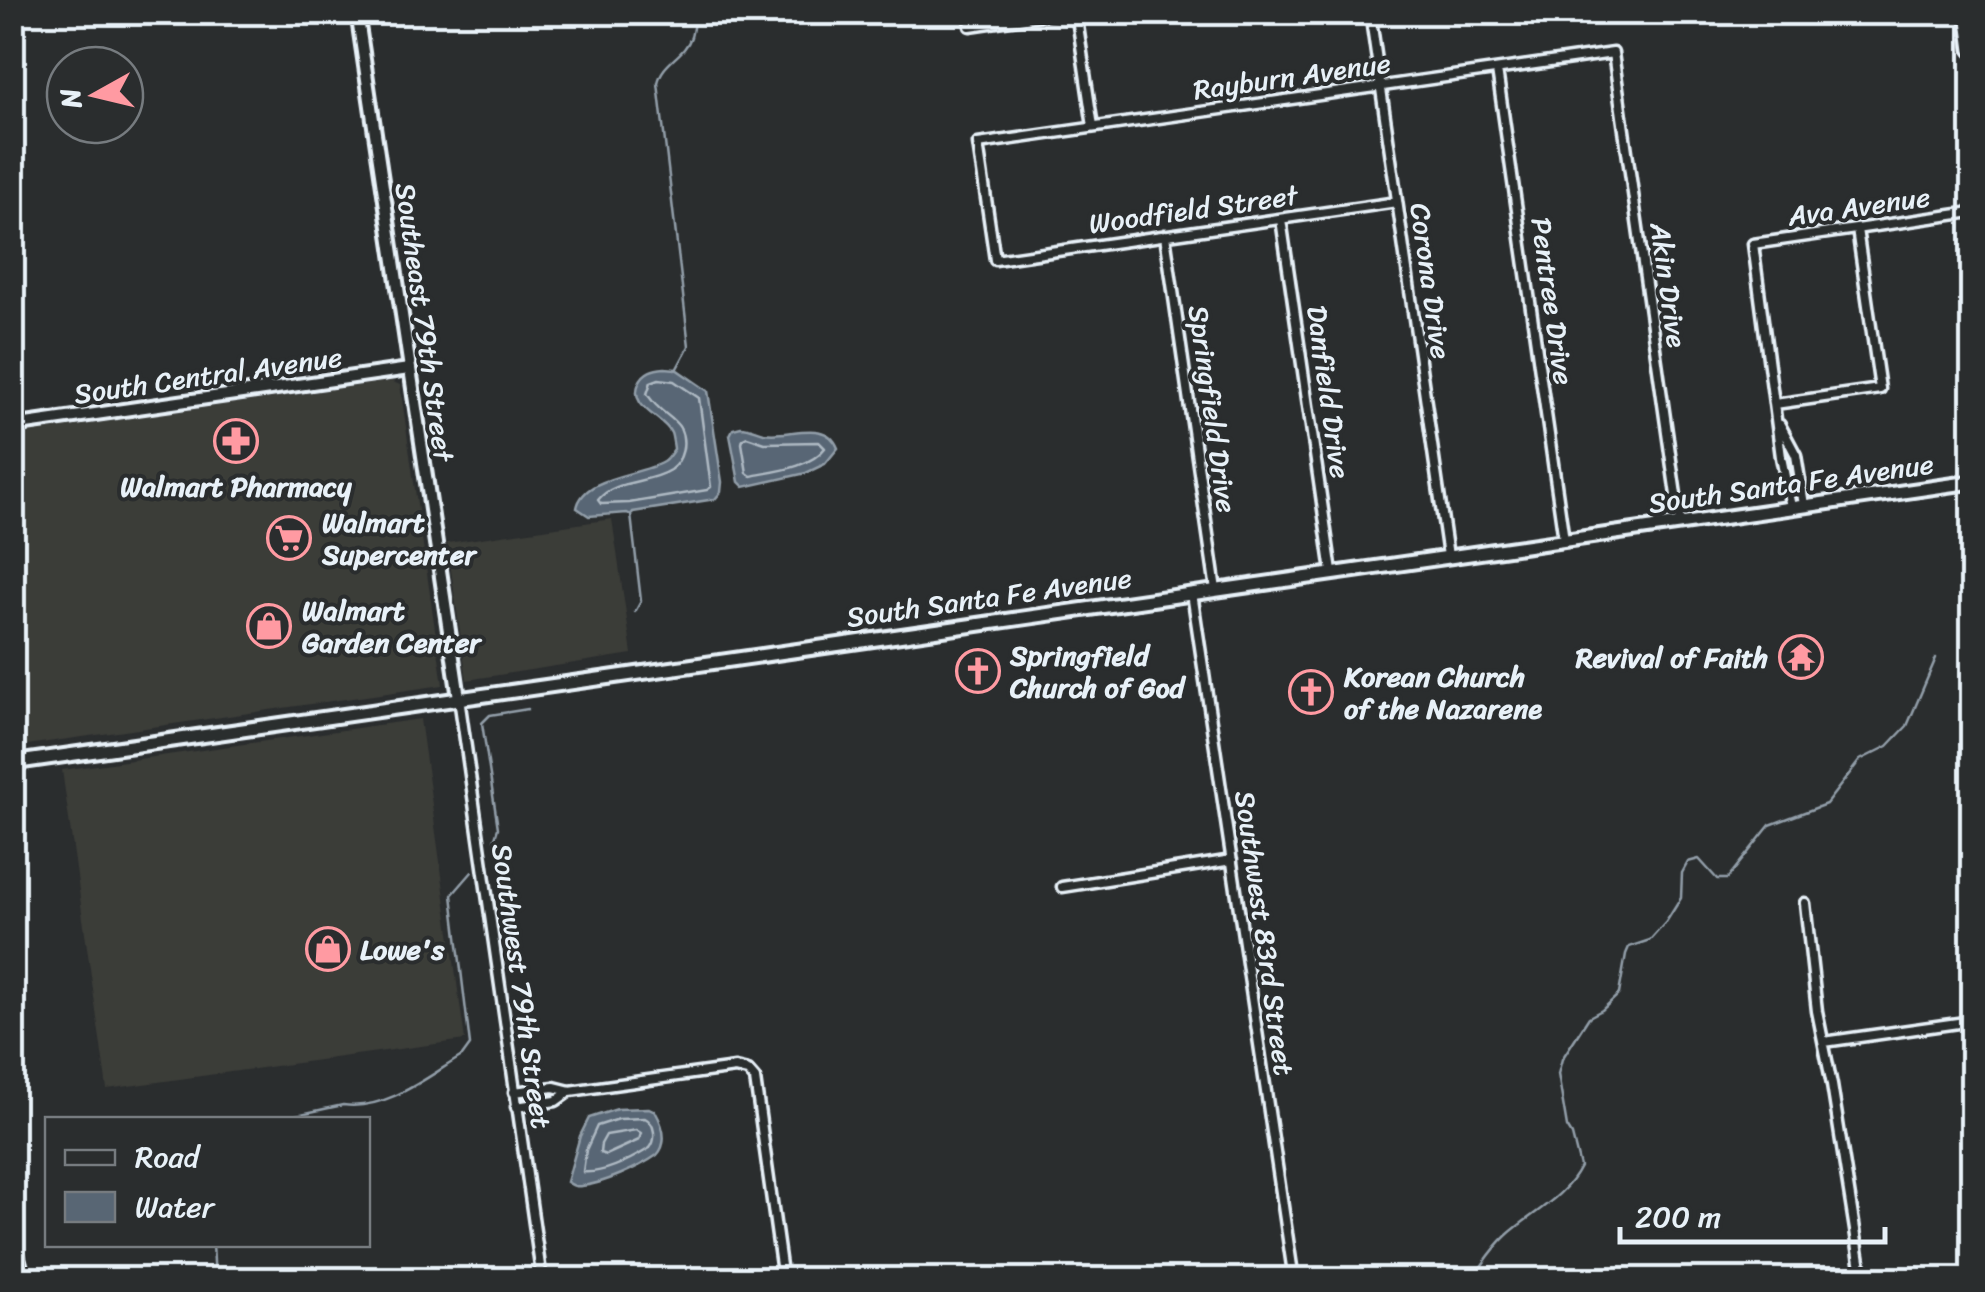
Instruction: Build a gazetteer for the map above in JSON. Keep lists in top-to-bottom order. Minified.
{"streets":{"main road":["South Santa Fe Avenue"],"street":["Rayburn Avenue","Ava Avenue","Woodfield Street","Corona Drive","Akin Drive","Pentree Drive","Southeast 79th Street","South Central Avenue","Danfield Drive","Springfield Drive","Southwest 83rd Street","Southwest 79th Street"]},"crossings":[["Rayburn Avenue","Woodfield Street"],["Rayburn Avenue","Corona Drive"],["Rayburn Avenue","Akin Drive"],["Rayburn Avenue","Pentree Drive"],["Woodfield Street","Corona Drive"],["Woodfield Street","Danfield Drive"],["Woodfield Street","Springfield Drive"],["Corona Drive","South Santa Fe Avenue"],["Akin Drive","South Santa Fe Avenue"],["Pentree Drive","South Santa Fe Avenue"],["Southeast 79th Street","South Central Avenue"],["Southeast 79th Street","South Santa Fe Avenue"],["Southeast 79th Street","Southwest 79th Street"],["Danfield Drive","South Santa Fe Avenue"],["Springfield Drive","South Santa Fe Avenue"],["South Santa Fe Avenue","Southwest 83rd Street"],["South Santa Fe Avenue","Southwest 79th Street"]],"places":{"pharmacy":["Walmart Pharmacy"],"supermarket":["Walmart Supercenter"],"shop":["Walmart Garden Center","Lowe's"],"temple":["Revival of Faith"],"church":["Springfield Church of God","Korean Church of the Nazarene"]},"legend":["Road","Water"],"scale_bar":"200 m","north":"left"}
